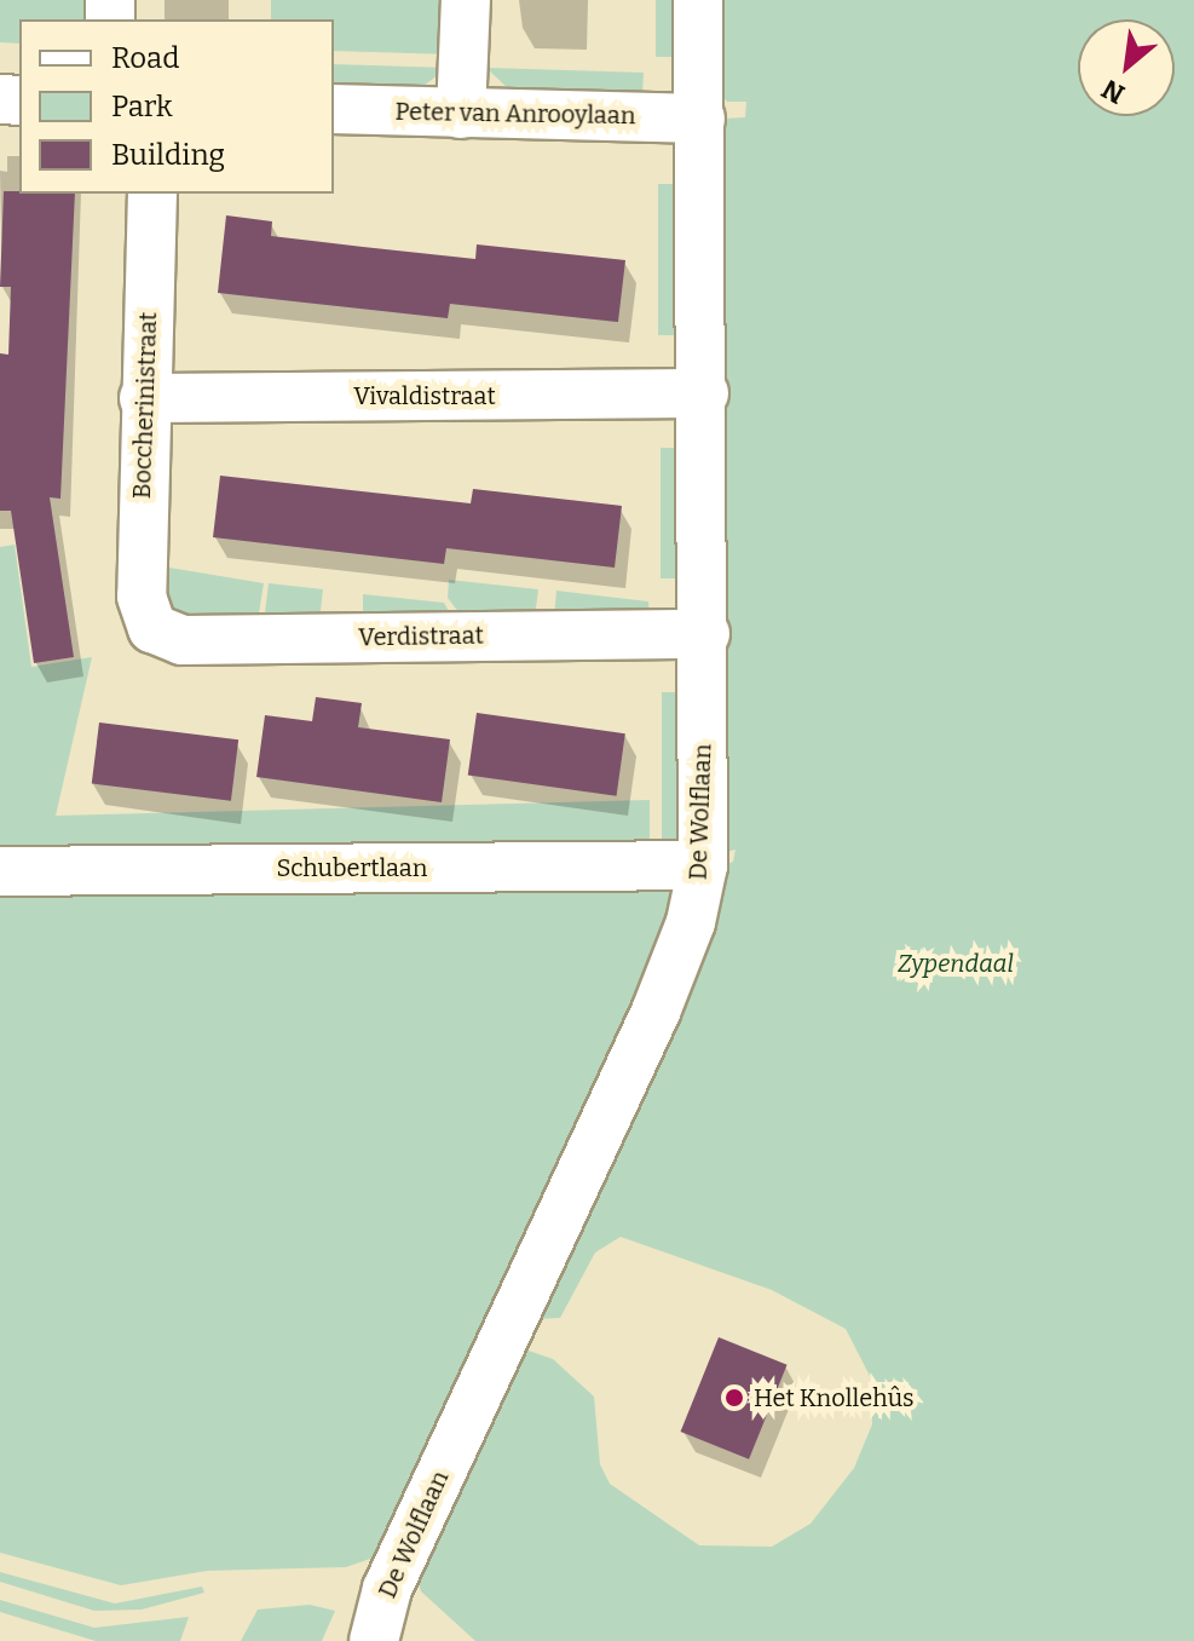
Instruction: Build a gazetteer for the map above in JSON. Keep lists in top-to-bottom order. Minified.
{"streets":{"street":["Peter van Anrooylaan","Vivaldistraat","Boccherinistraat","Verdistraat","De Wolflaan","Schubertlaan"]},"crossings":[["Peter van Anrooylaan","De Wolflaan"],["Vivaldistraat","Boccherinistraat"],["Vivaldistraat","De Wolflaan"],["Boccherinistraat","Verdistraat"],["Verdistraat","De Wolflaan"],["De Wolflaan","Schubertlaan"]],"parks":["Zypendaal"],"places":["Het Knollehûs"],"legend":["Road","Park","Building"],"north":"bottom left"}
